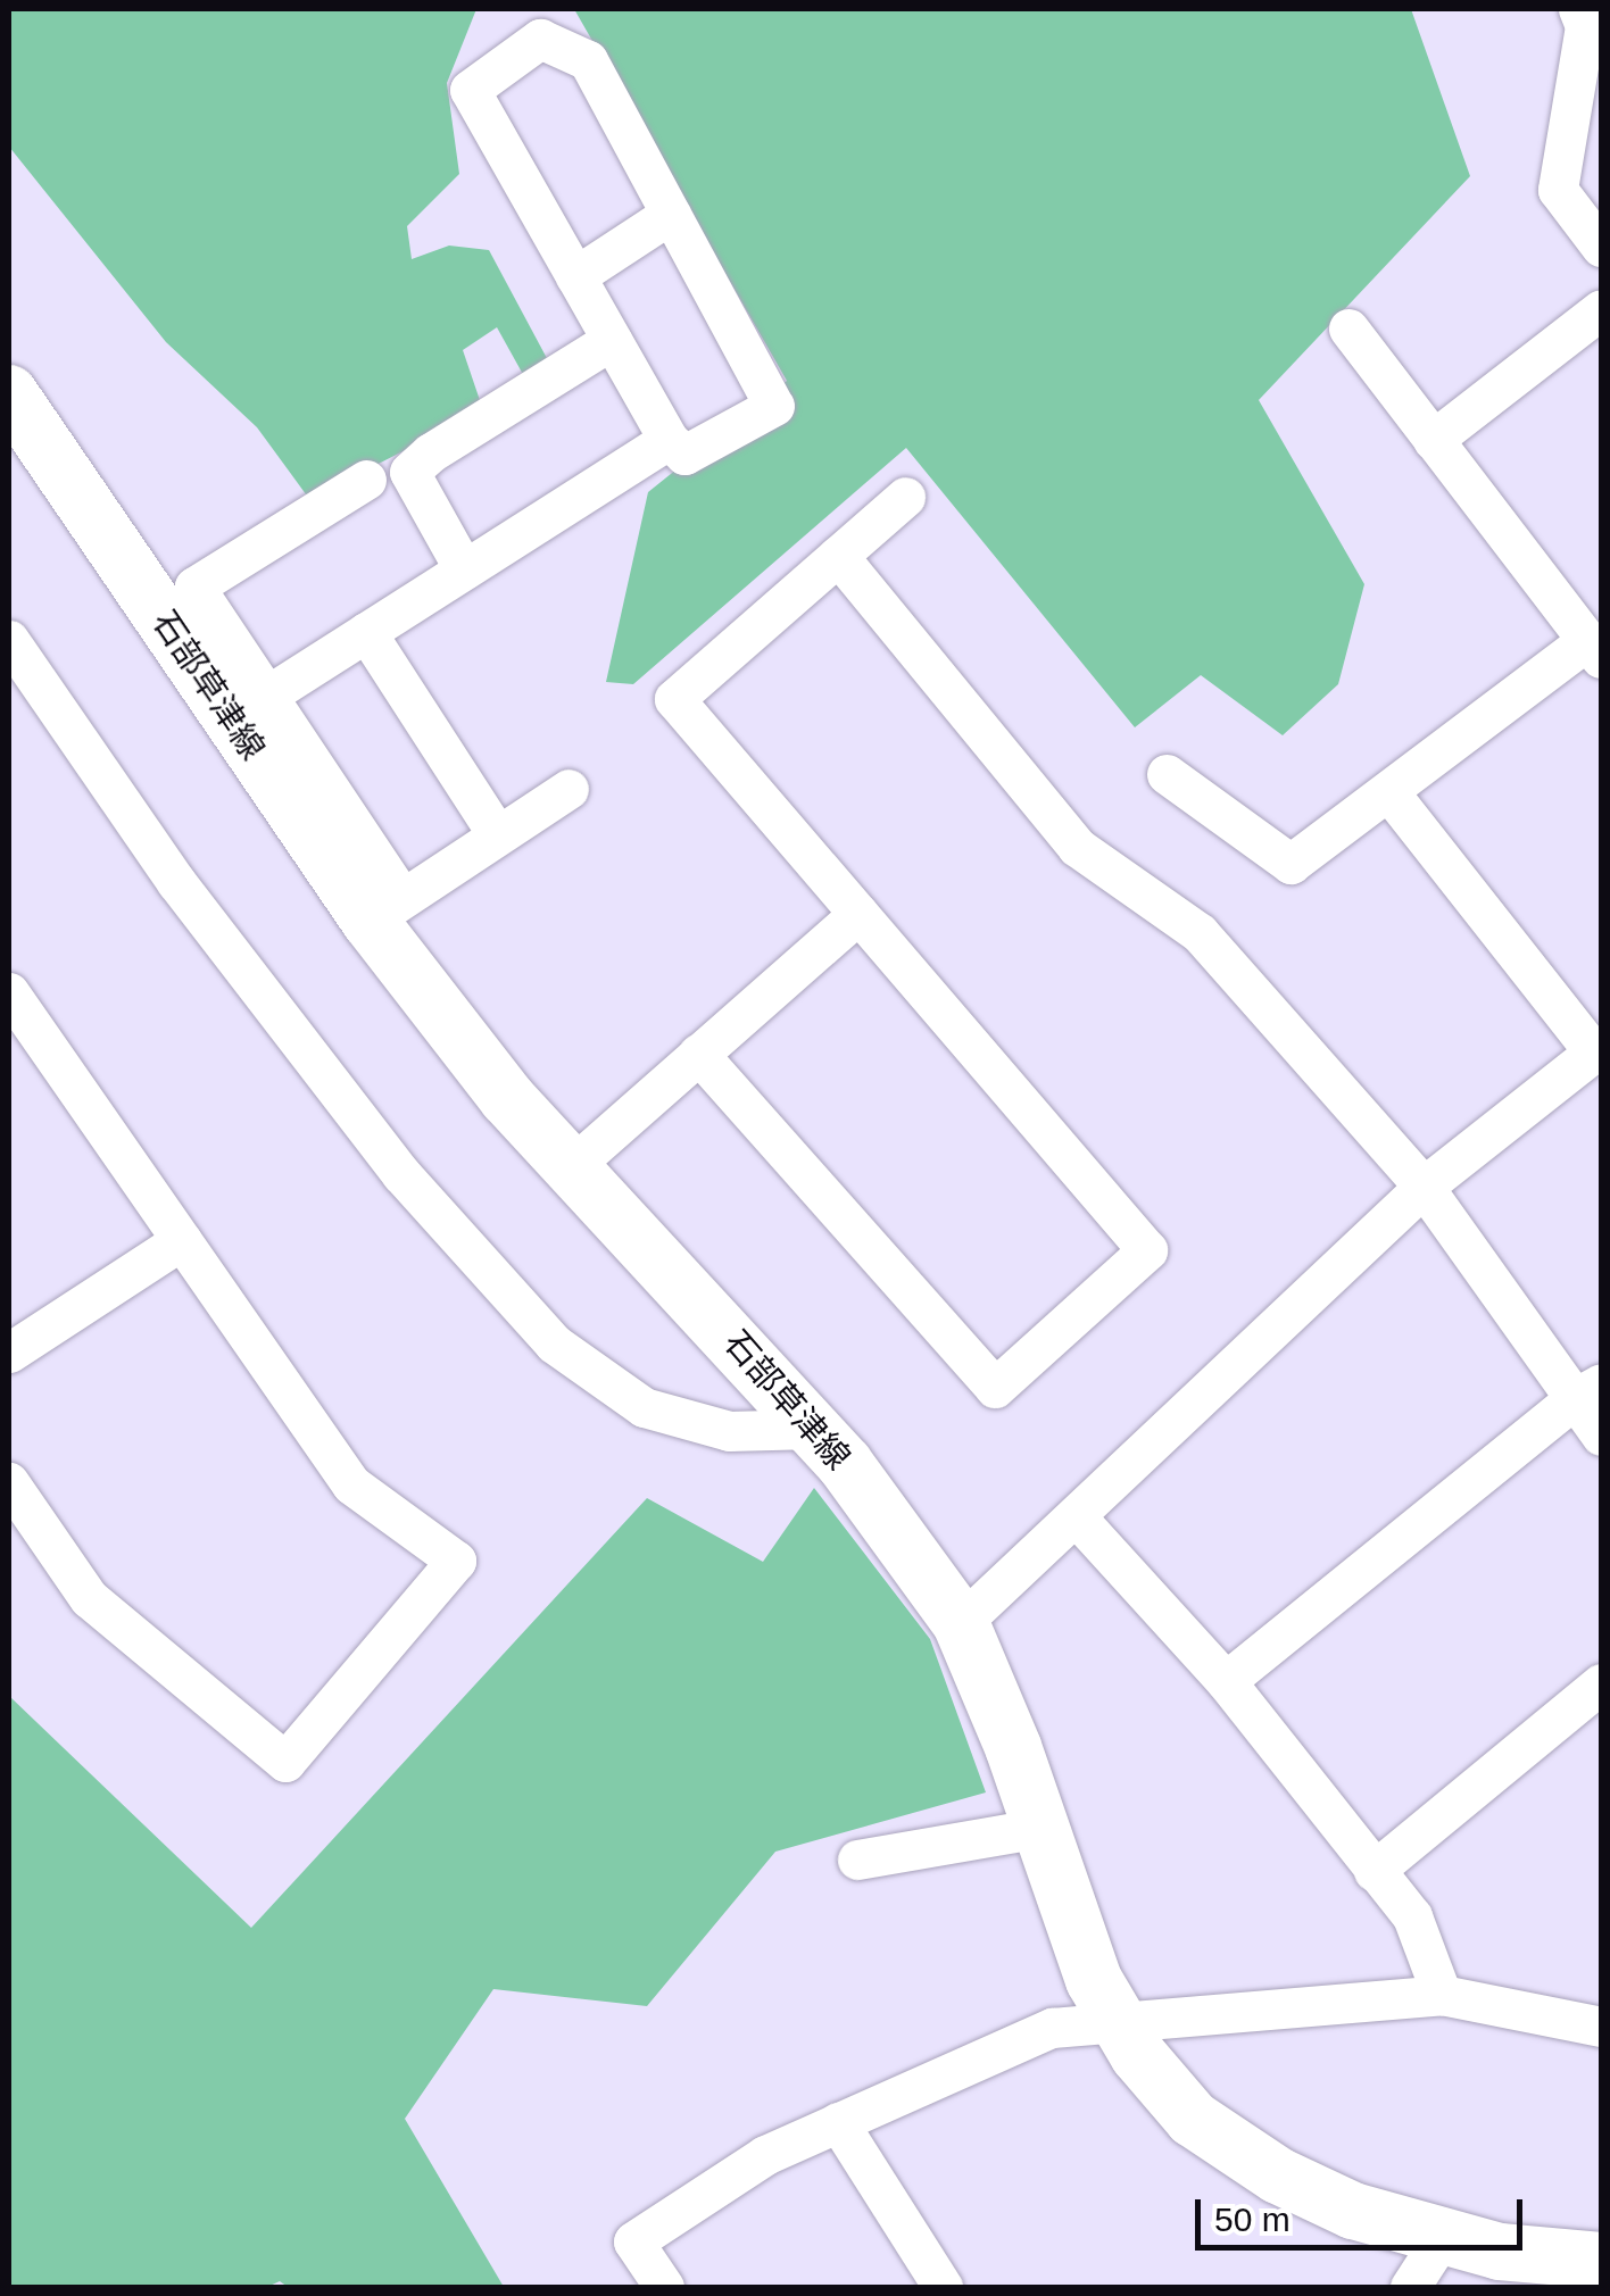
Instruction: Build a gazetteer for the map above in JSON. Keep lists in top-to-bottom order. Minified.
{"streets":{"main road":["石部草津線"]},"scale_bar":"50 m"}
